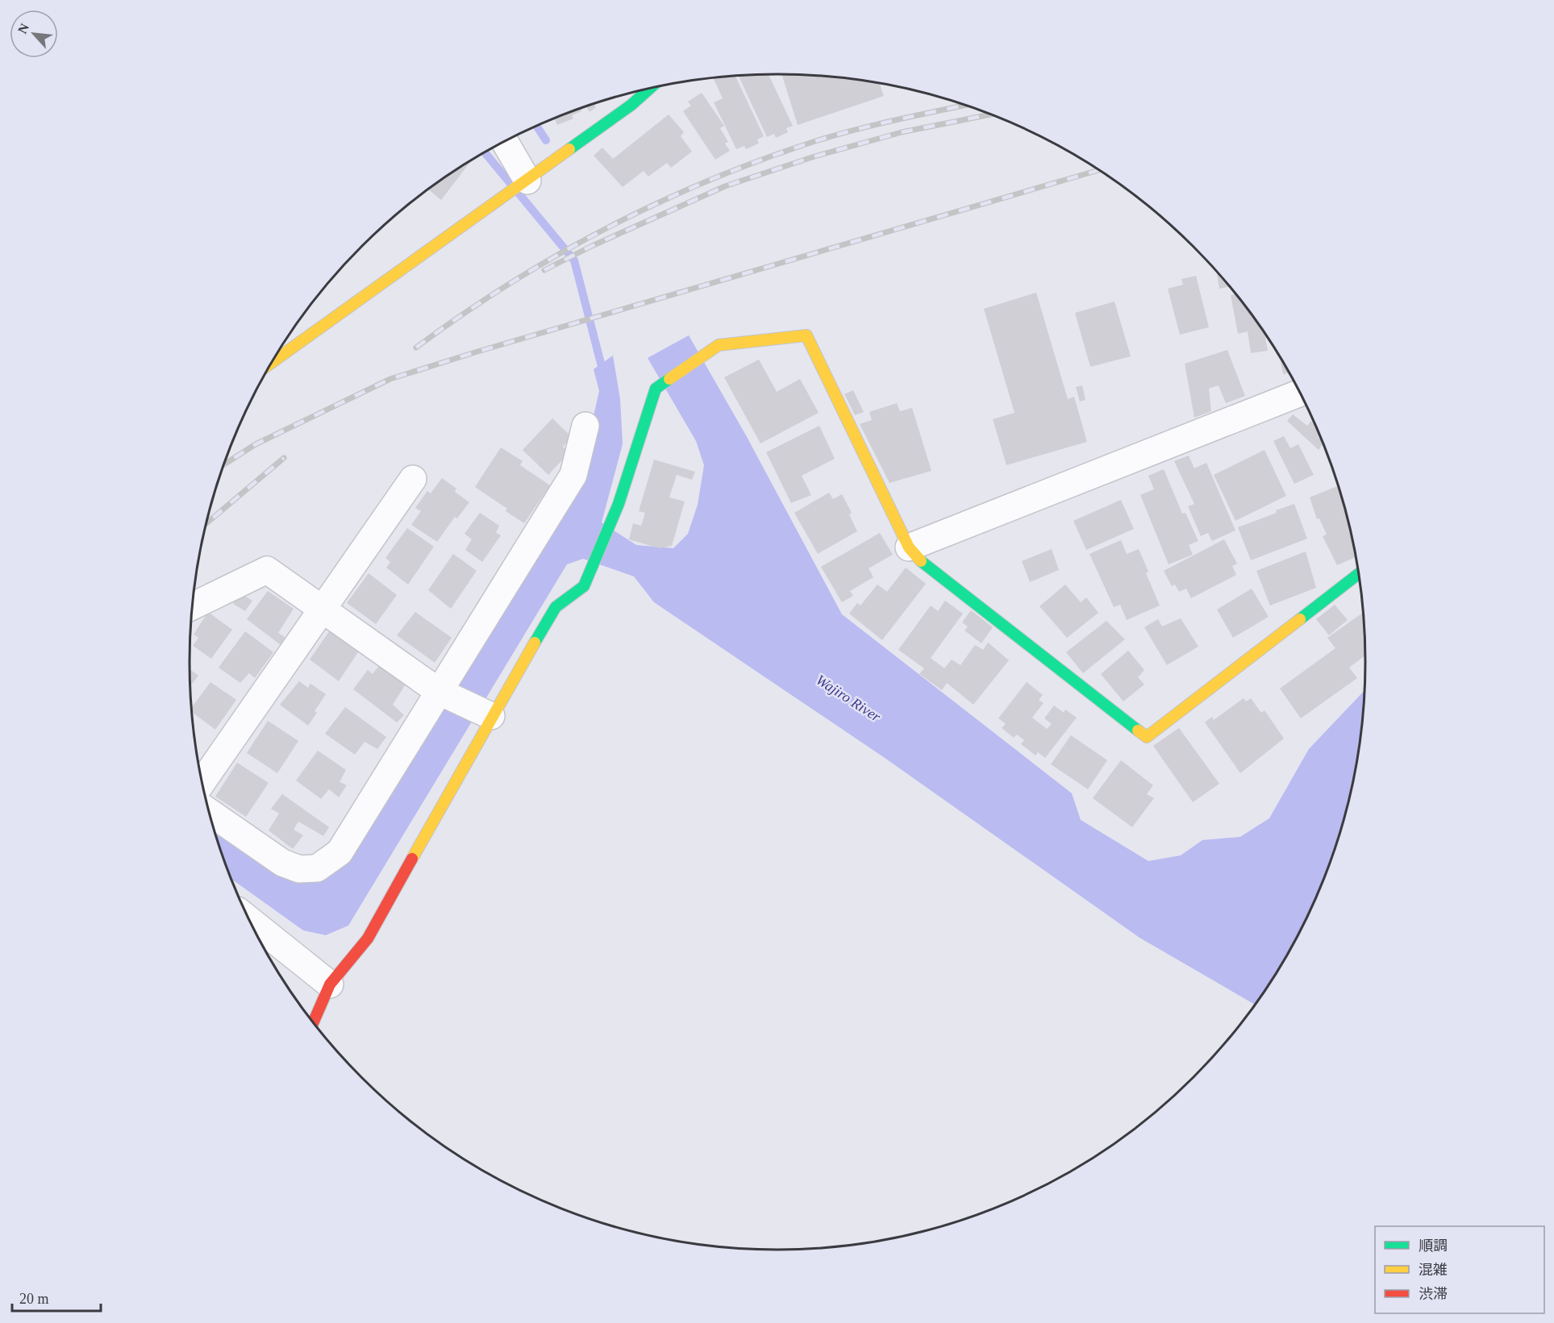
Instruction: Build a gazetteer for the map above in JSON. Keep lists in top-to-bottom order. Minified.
{"water":["Wajiro River"],"legend":["順調","混雑","渋滞"],"scale_bar":"20 m","north":"top left"}
